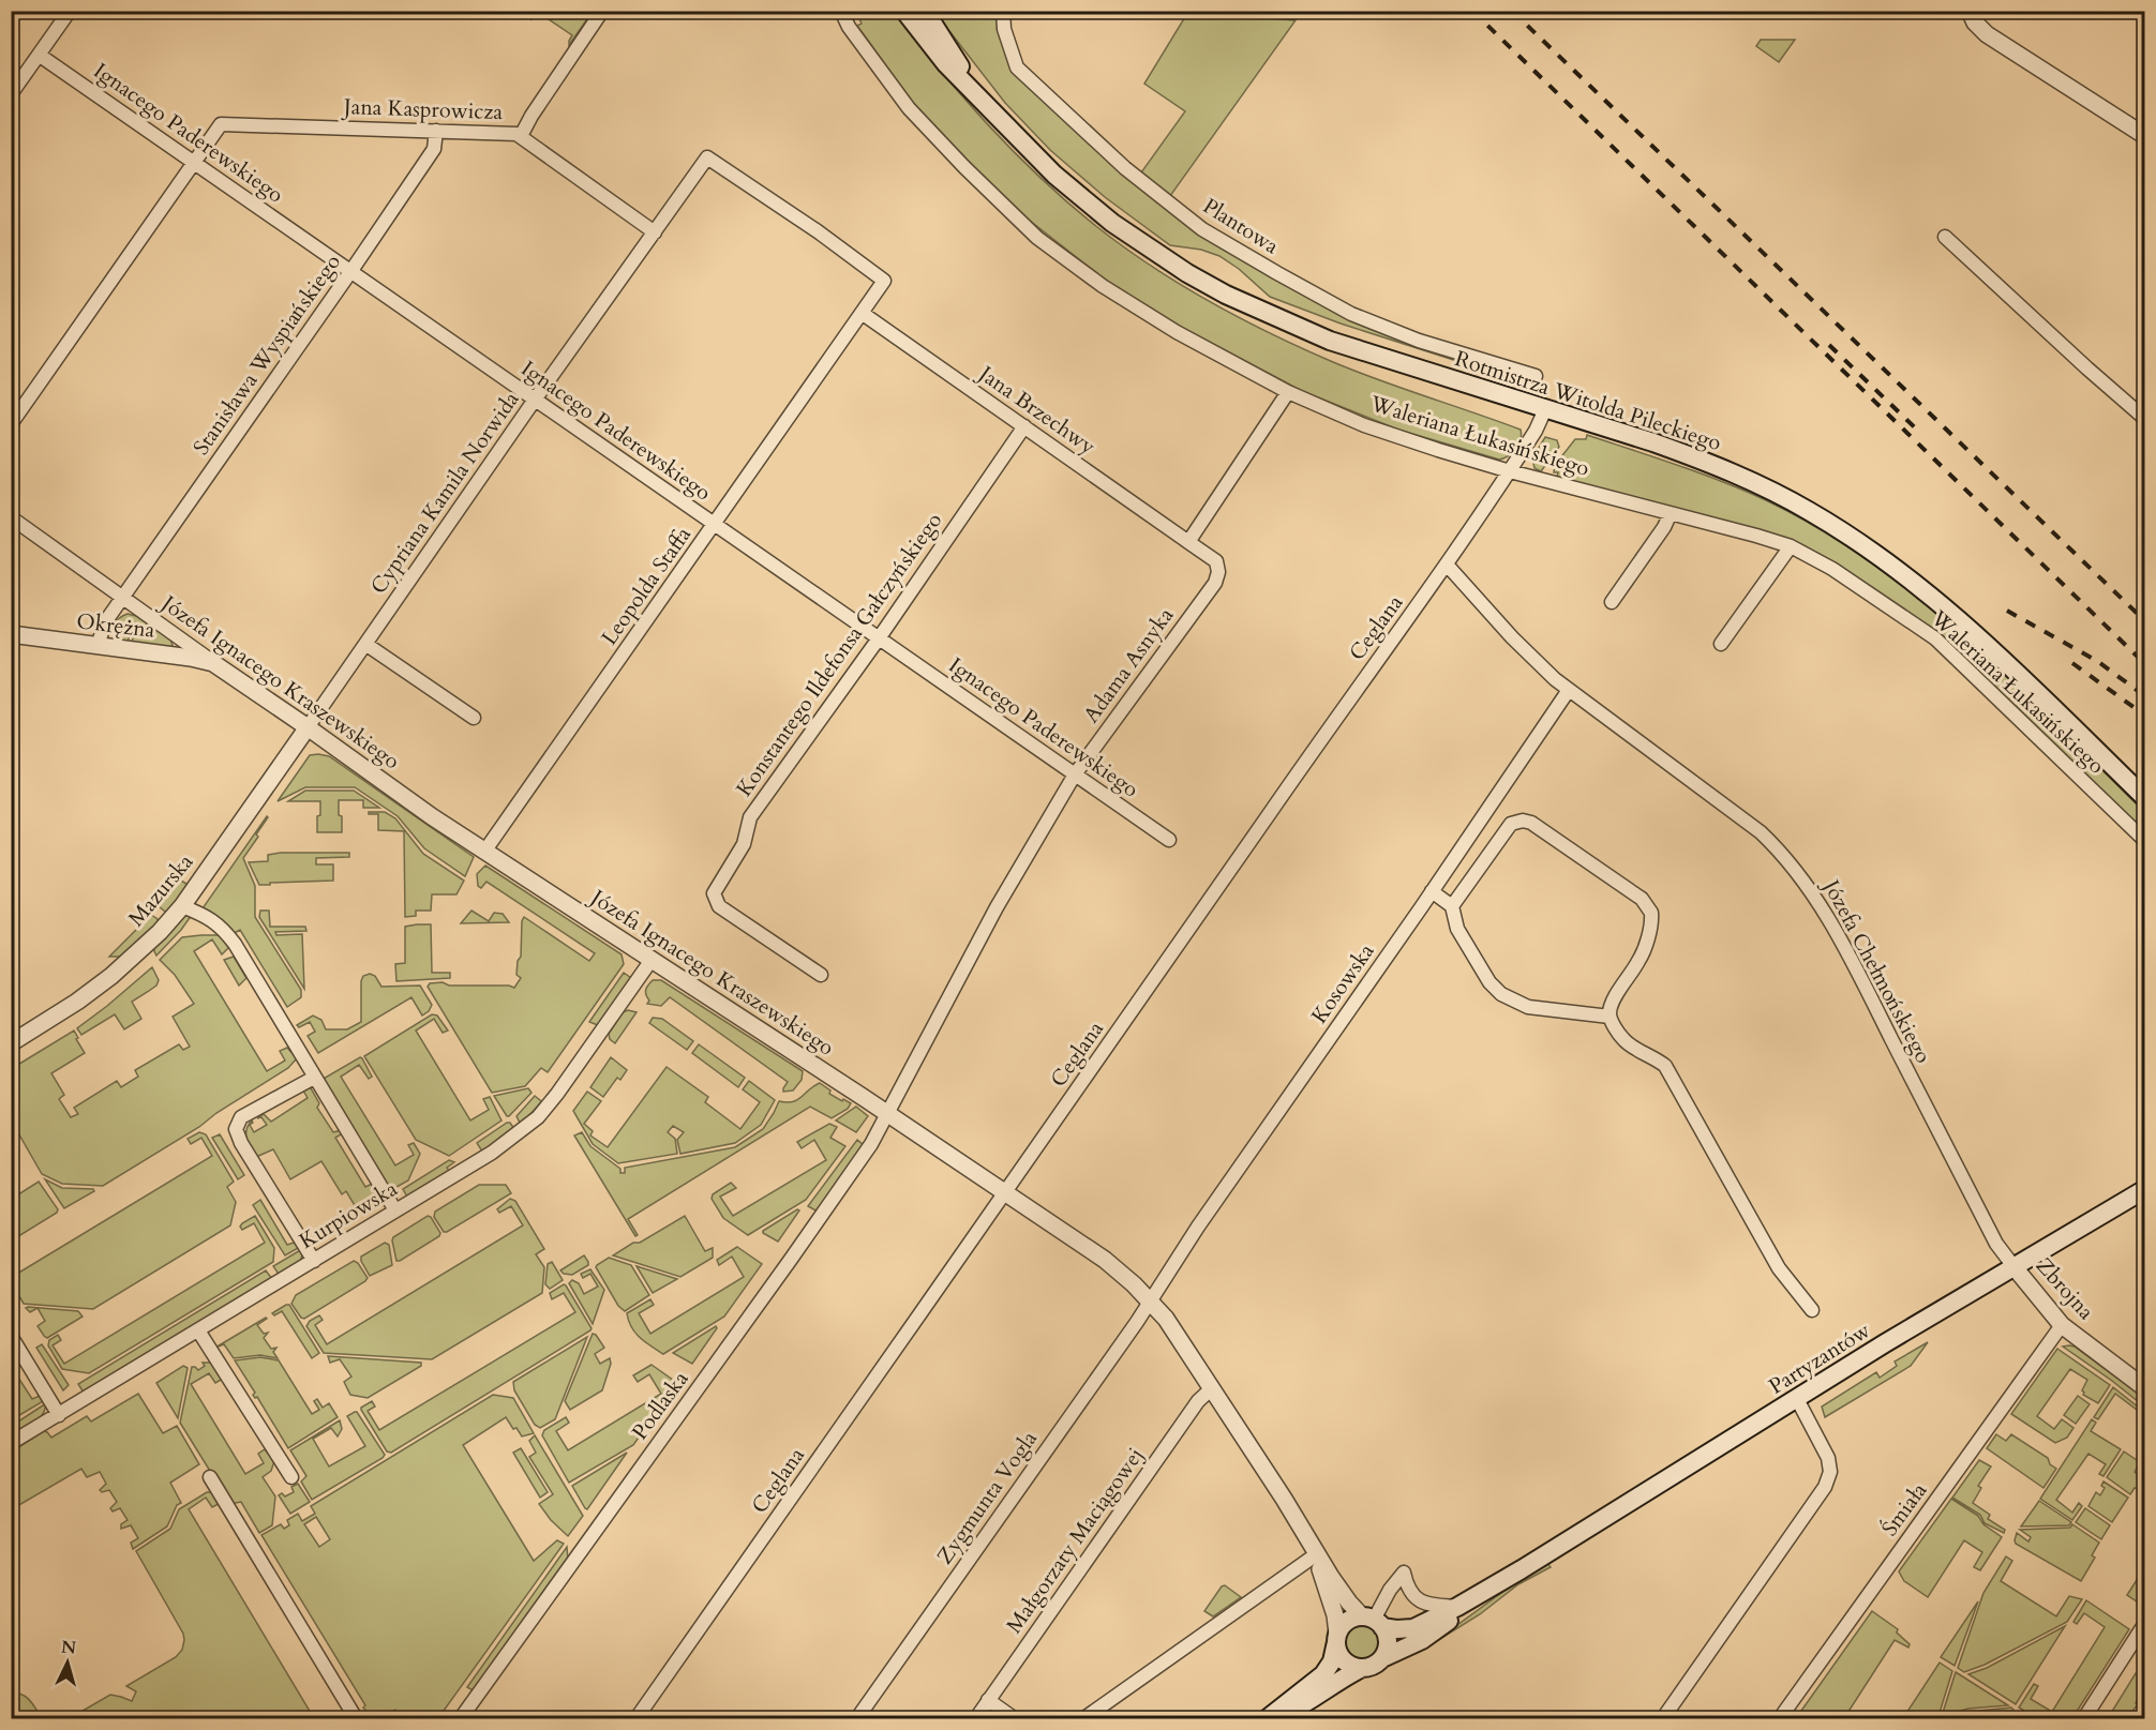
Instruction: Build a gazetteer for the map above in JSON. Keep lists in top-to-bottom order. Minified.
{"streets":{"main road":["Rotmistrza Witolda Pileckiego","Partyzantów"],"street":["Jana Kasprowicza","Ignacego Paderewskiego","Plantowa","Stanisława Wyspiańskiego","Jana Brzechwy","Waleriana Łukasińskiego","Cypriana Kamila Norwida","Leopolda Staffa","Okrężna","Ceglana","Konstantego Ildefonsa Gałczyńskiego","Adama Asnyka","Józefa Ignacego Kraszewskiego","Mazurska","Józefa Chełmońskiego","Kosowska","Kurpiowska","Zbrojna","Podlaska","Zygmunta Vogla","Śmiała","Małgorzaty Maciągowej"]},"crossings":[["Jana Kasprowicza","Ignacego Paderewskiego"],["Jana Kasprowicza","Stanisława Wyspiańskiego"],["Ignacego Paderewskiego","Stanisława Wyspiańskiego"],["Ignacego Paderewskiego","Cypriana Kamila Norwida"],["Ignacego Paderewskiego","Leopolda Staffa"],["Ignacego Paderewskiego","Konstantego Ildefonsa Gałczyńskiego"],["Ignacego Paderewskiego","Adama Asnyka"],["Stanisława Wyspiańskiego","Okrężna"],["Stanisława Wyspiańskiego","Józefa Ignacego Kraszewskiego"],["Rotmistrza Witolda Pileckiego","Ceglana"],["Jana Brzechwy","Leopolda Staffa"],["Jana Brzechwy","Konstantego Ildefonsa Gałczyńskiego"],["Jana Brzechwy","Adama Asnyka"],["Waleriana Łukasińskiego","Ceglana"],["Cypriana Kamila Norwida","Leopolda Staffa"],["Cypriana Kamila Norwida","Józefa Ignacego Kraszewskiego"],["Cypriana Kamila Norwida","Mazurska"],["Leopolda Staffa","Józefa Ignacego Kraszewskiego"],["Okrężna","Józefa Ignacego Kraszewskiego"],["Ceglana","Józefa Ignacego Kraszewskiego"],["Ceglana","Józefa Chełmońskiego"],["Adama Asnyka","Józefa Ignacego Kraszewskiego"],["Adama Asnyka","Podlaska"],["Józefa Ignacego Kraszewskiego","Mazurska"],["Józefa Ignacego Kraszewskiego","Kosowska"],["Józefa Ignacego Kraszewskiego","Kurpiowska"],["Józefa Ignacego Kraszewskiego","Partyzantów"],["Józefa Ignacego Kraszewskiego","Podlaska"],["Józefa Ignacego Kraszewskiego","Zygmunta Vogla"],["Józefa Ignacego Kraszewskiego","Małgorzaty Maciągowej"],["Józefa Chełmońskiego","Kosowska"],["Józefa Chełmońskiego","Zbrojna"],["Józefa Chełmońskiego","Partyzantów"],["Kosowska","Zygmunta Vogla"],["Zbrojna","Partyzantów"],["Zbrojna","Śmiała"]],"north":"top"}
